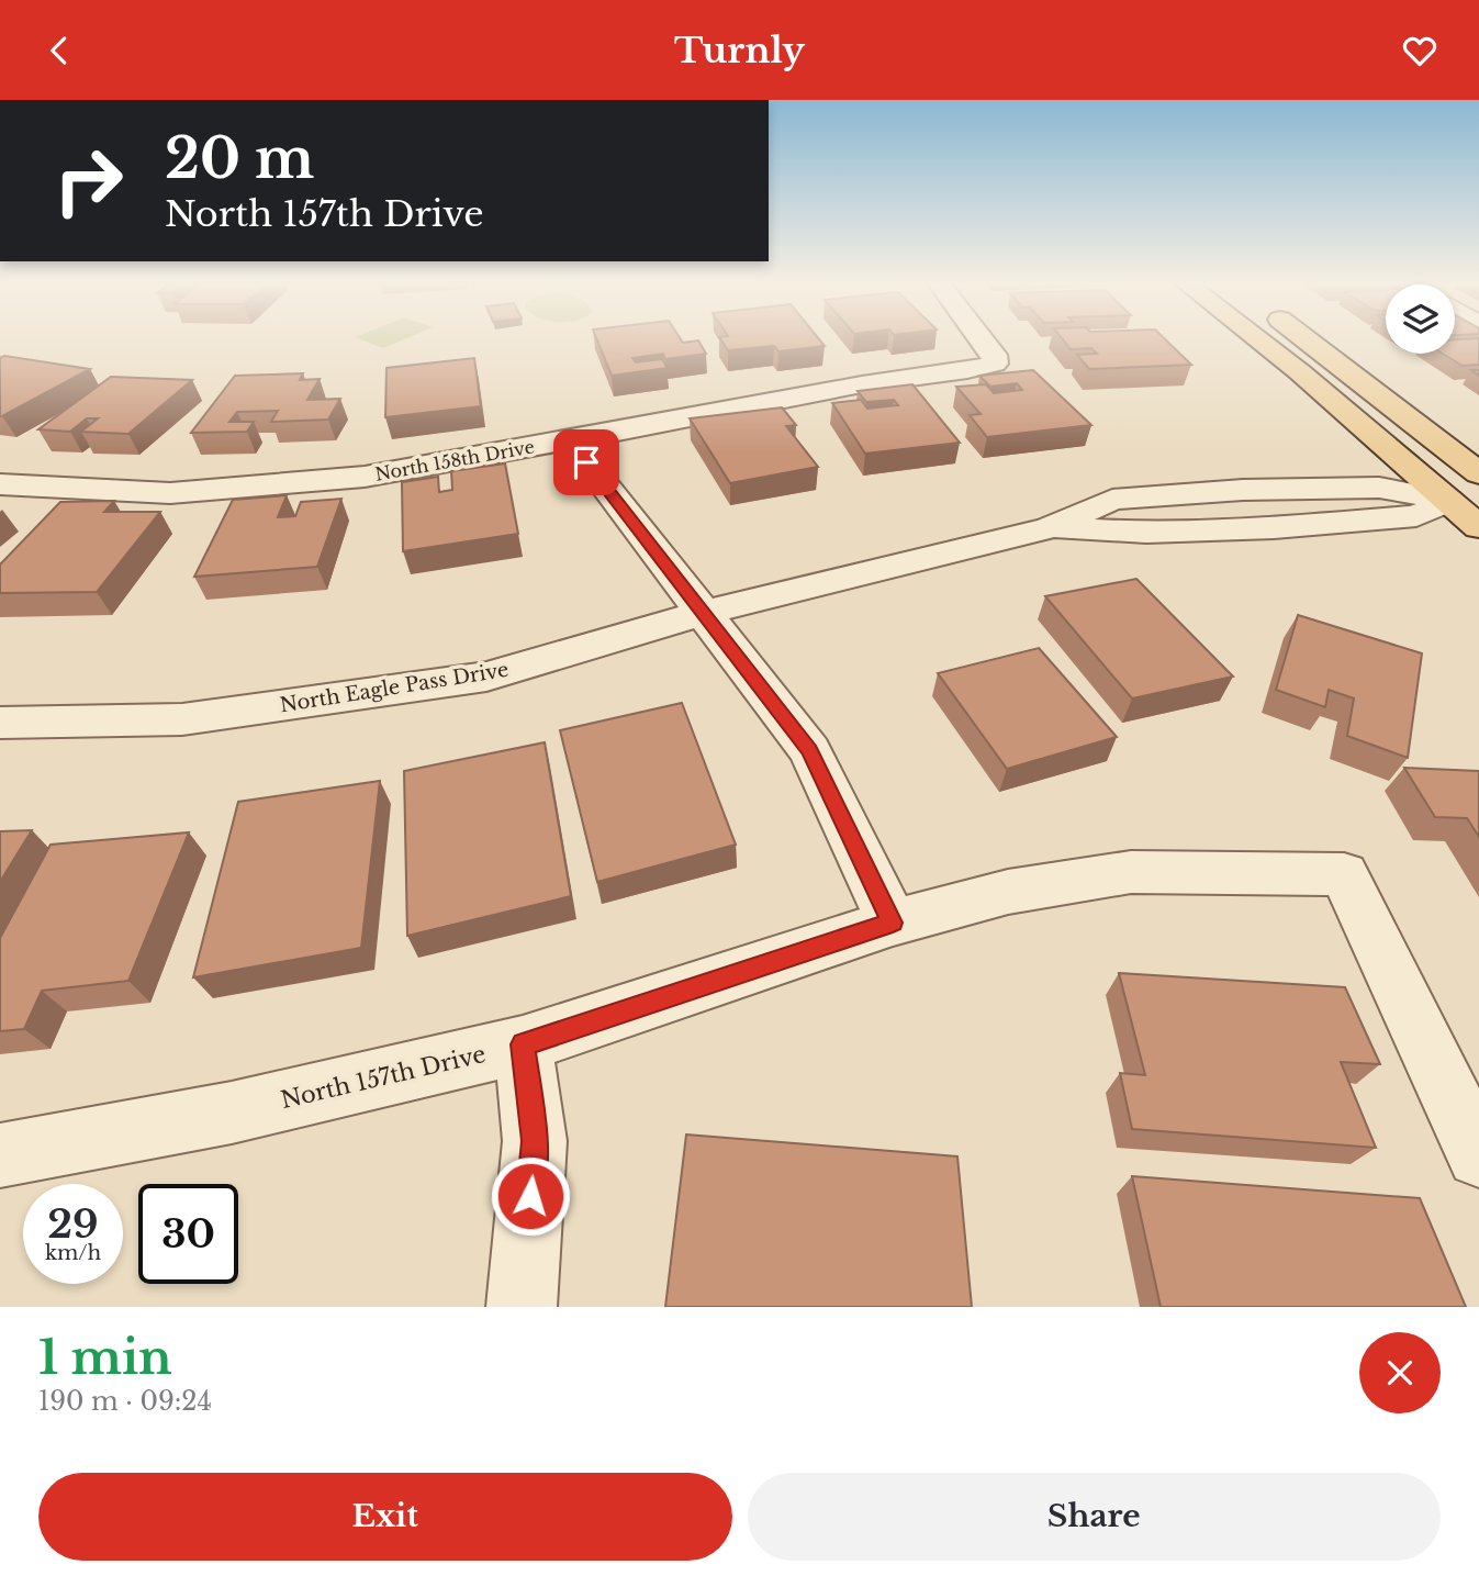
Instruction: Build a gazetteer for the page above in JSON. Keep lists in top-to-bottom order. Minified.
{"streets":{"street":["North 158th Drive","North Eagle Pass Drive","North 157th Drive"]},"page":{"header":"Turnly","turn":["20 m","North 157th Drive"],"speed":"29 km/h","limit":"30","heading":["1 min","190 m · 09:24"],"buttons":["Exit","Share"]}}
